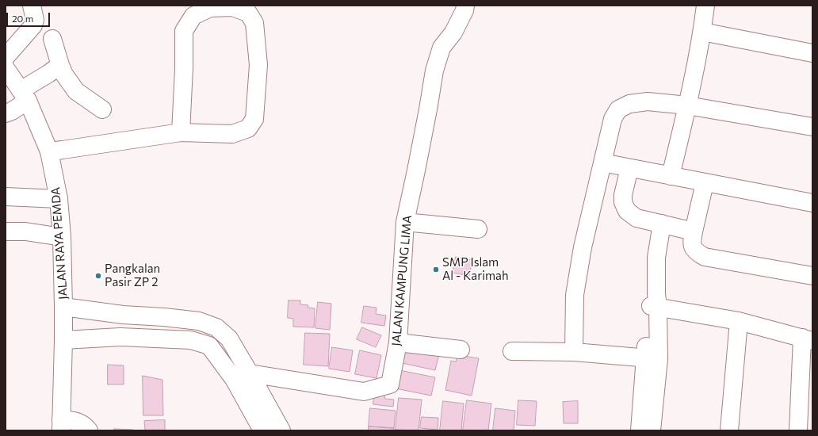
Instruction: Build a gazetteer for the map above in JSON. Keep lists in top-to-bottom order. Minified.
{"streets":{"street":["JALAN RAYA PEMDA","JALAN KAMPUNG LIMA"]},"places":["SMP Islam Al - Karimah","Pangkalan Pasir ZP 2"],"scale_bar":"20 m"}
